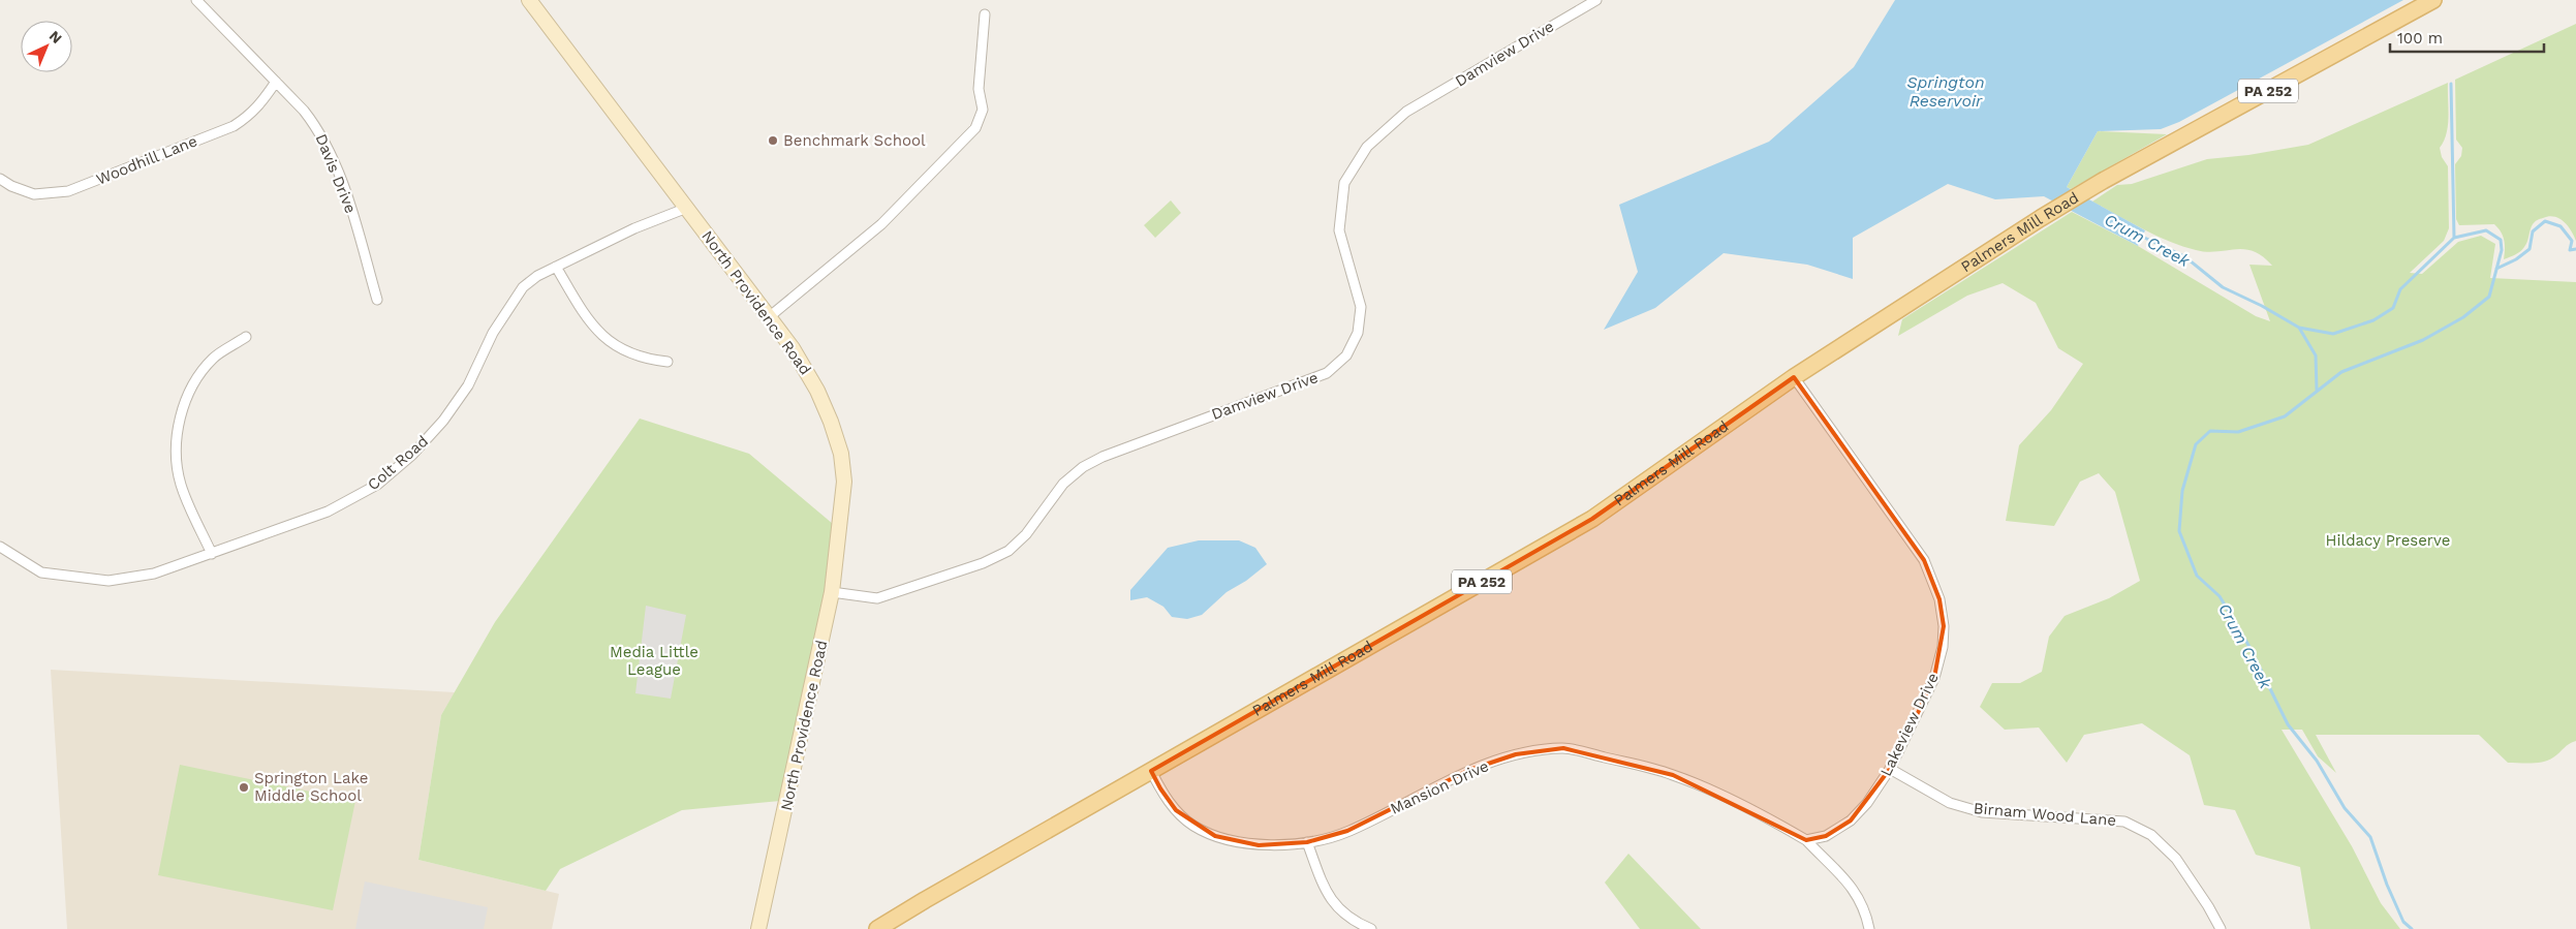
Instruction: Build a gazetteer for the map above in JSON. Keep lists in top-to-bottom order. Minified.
{"streets":{"main road":["PA 252","Palmers Mill Road","North Providence Road"],"street":["Damview Drive","Woodhill Lane","Davis Drive","Colt Road","Lakeview Drive","Mansion Drive","Birnam Wood Lane"]},"crossings":[["Damview Drive","North Providence Road"],["Woodhill Lane","Davis Drive"],["Palmers Mill Road","Lakeview Drive"],["Palmers Mill Road","Mansion Drive"],["North Providence Road","Colt Road"],["Lakeview Drive","Mansion Drive"],["Lakeview Drive","Birnam Wood Lane"]],"water":["Springton Reservoir","Crum Creek"],"parks":["Hildacy Preserve","Media Little League"],"places":["Benchmark School","Springton Lake Middle School"],"scale_bar":"100 m","north":"top right"}
